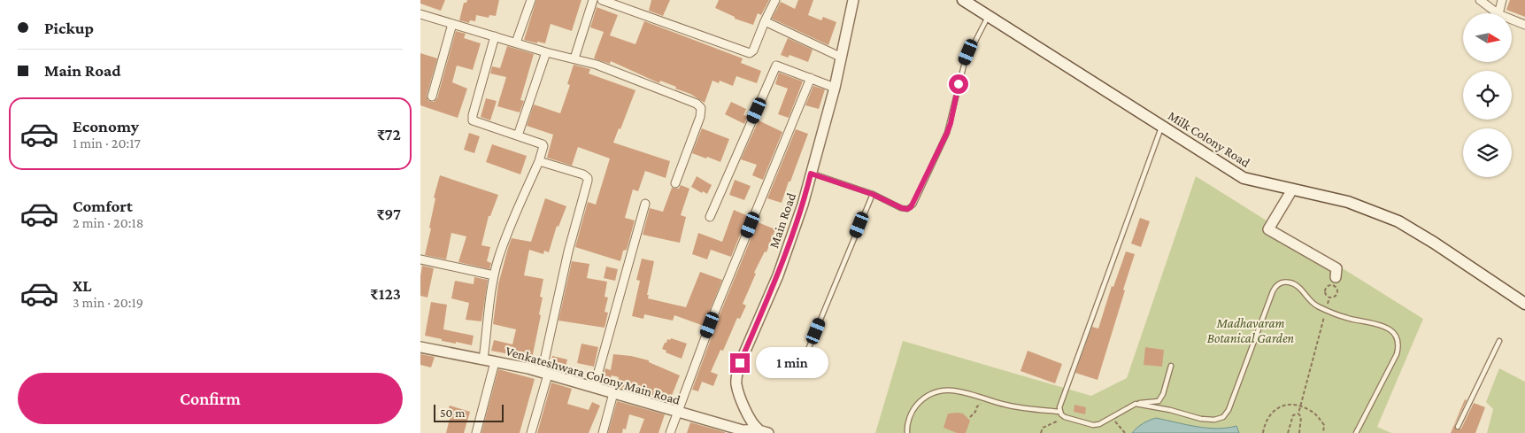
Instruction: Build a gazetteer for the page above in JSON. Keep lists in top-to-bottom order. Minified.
{"streets":{"main road":["Milk Colony Road"],"street":["Main Road","Venkateshwara Colony Main Road"]},"crossings":[["Main Road","Venkateshwara Colony Main Road"]],"parks":["Madhavaram Botanical Garden"],"scale_bar":"50 m","north":"right","page":{"banner":["Pickup","Main Road"],"list":[{"name":"Economy","note":"1 min · 20:17","value":"₹72"},{"name":"Comfort","note":"2 min · 20:18","value":"₹97"},{"name":"XL","note":"3 min · 20:19","value":"₹123"}],"bubble":"1 min","buttons":"Confirm","scale":"50 m"}}
